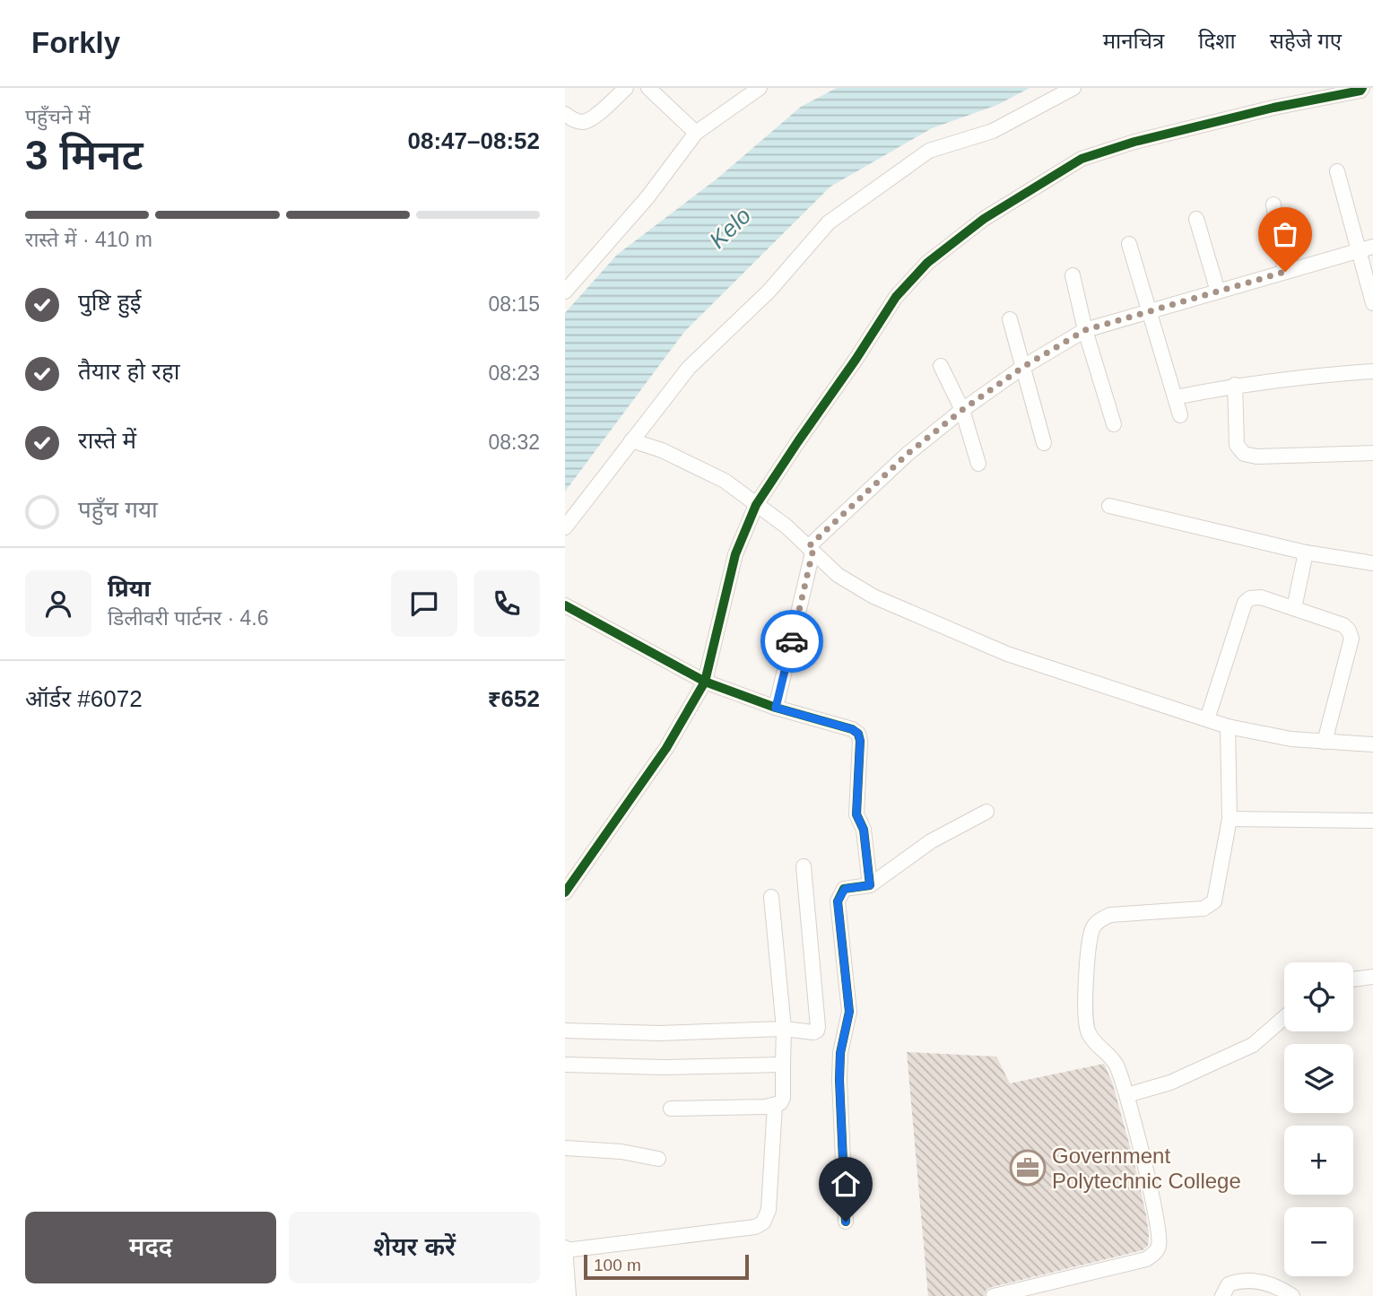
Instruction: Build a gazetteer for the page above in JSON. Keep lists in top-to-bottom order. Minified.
{"water":["Kelo"],"places":{"office":["Government Polytechnic College"]},"scale_bar":"100 m","page":{"header":"Forkly","nav":["मानचित्र","दिशा","सहेजे गए"],"heading":["3 मिनट","पहुँचने में","08:47–08:52"],"panel":["प्रिया","डिलीवरी पार्टनर · 4.6","ऑर्डर #6072","₹652"],"bar":"रास्ते में · 410 m","list":[["पुष्टि हुई","08:15"],["तैयार हो रहा","08:23"],["रास्ते में","08:32"],"पहुँच गया"],"map_buttons":["+","−"],"buttons":["मदद","शेयर करें"],"scale":"100 m"}}
